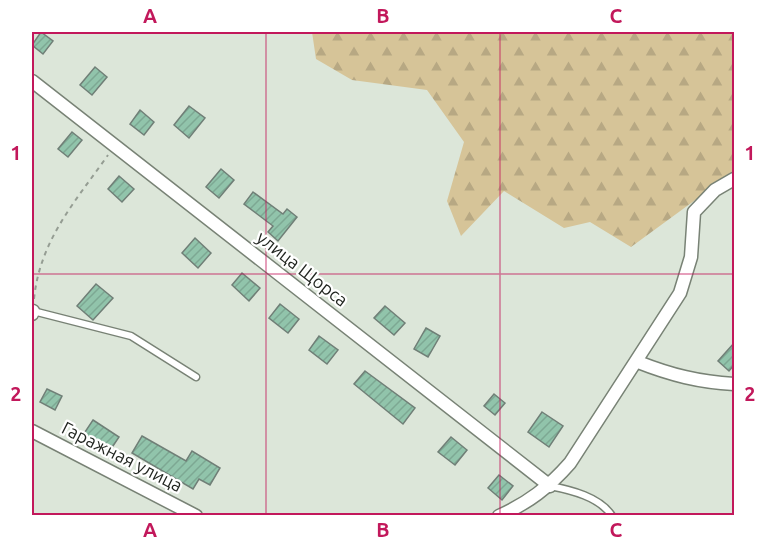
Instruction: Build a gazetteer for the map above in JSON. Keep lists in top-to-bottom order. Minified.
{"streets":{"street":["улица Щорса","Гаражная улица"]},"grid":{"columns":["A","B","C"],"rows":["1","2"]}}
